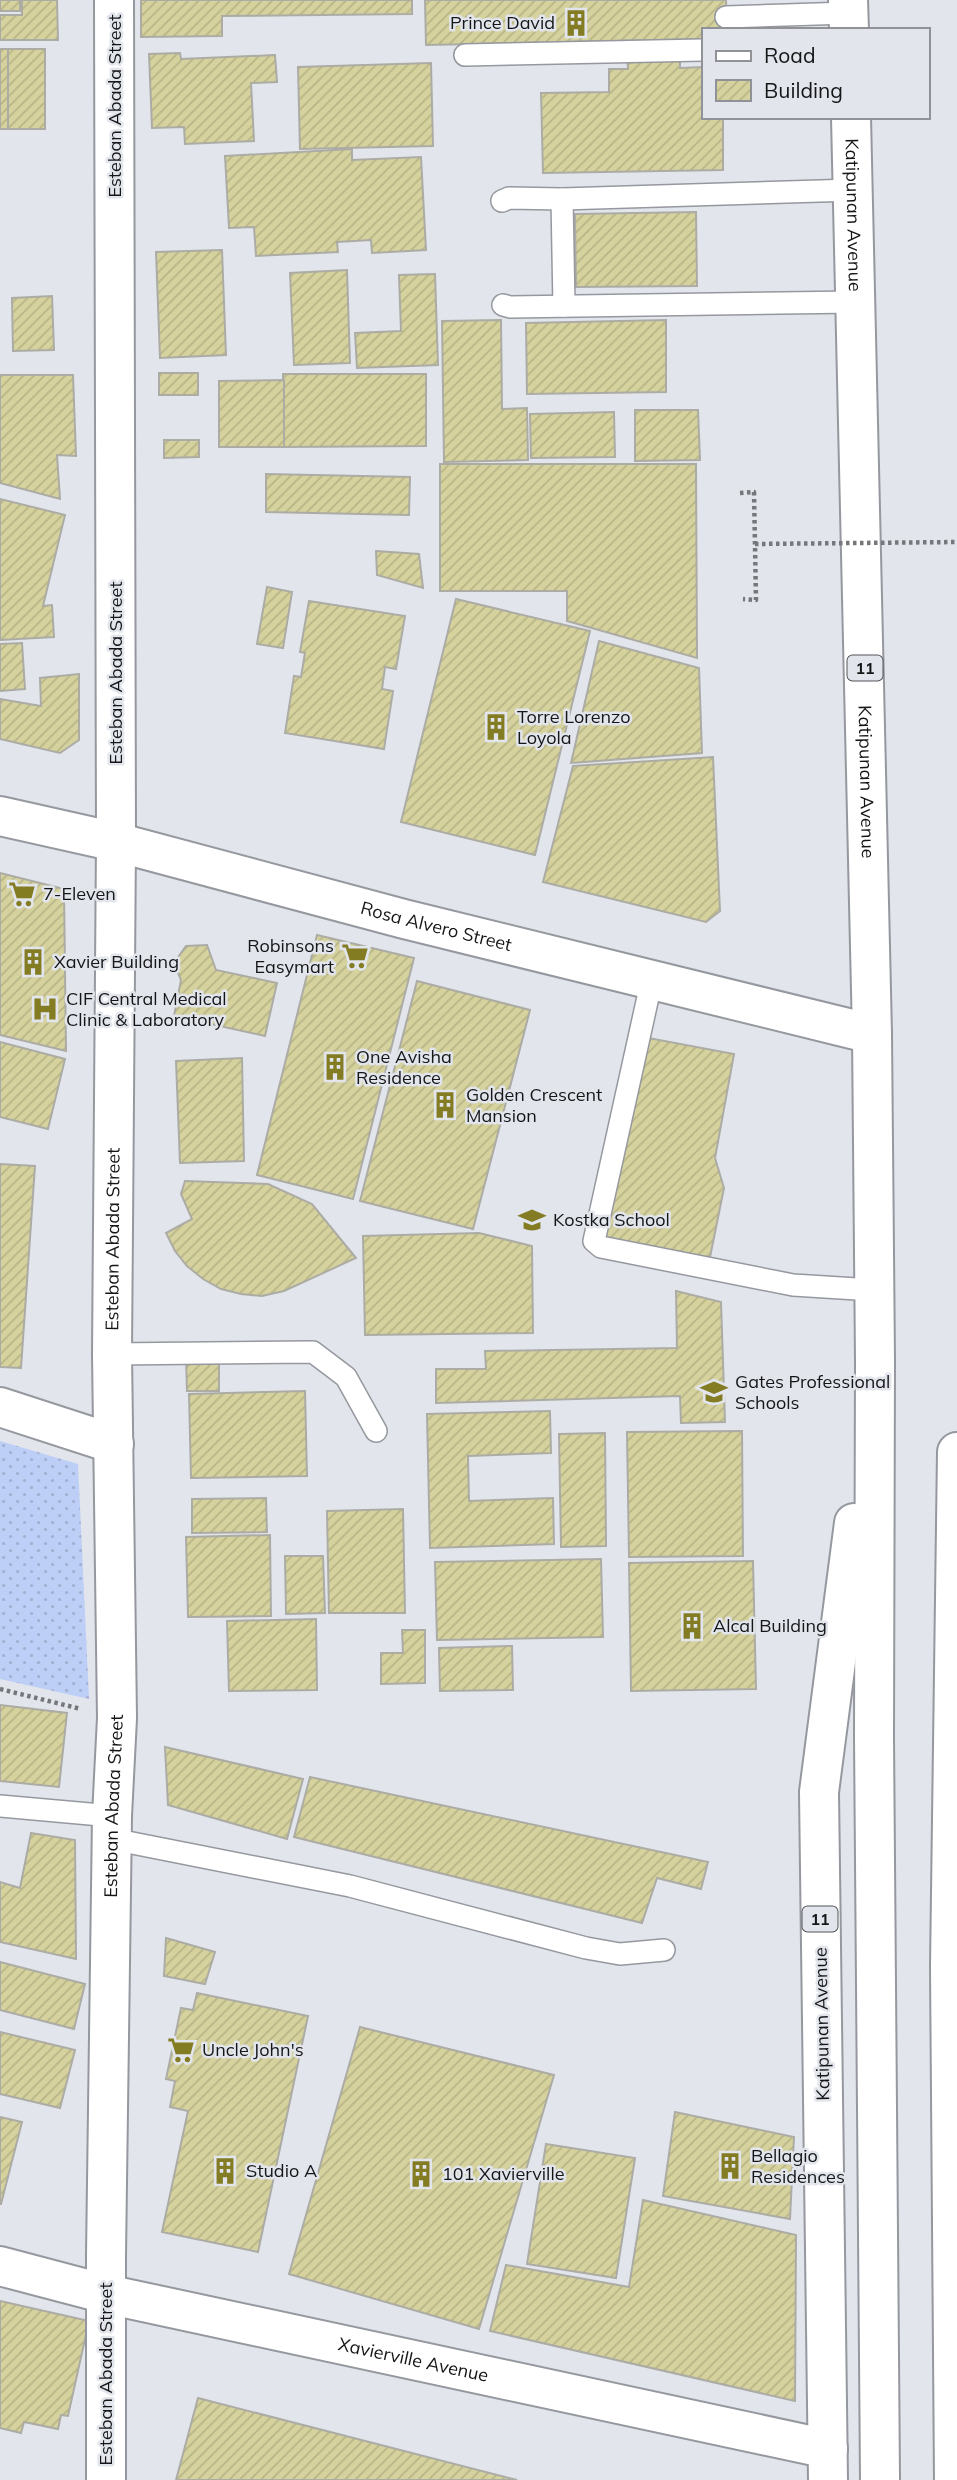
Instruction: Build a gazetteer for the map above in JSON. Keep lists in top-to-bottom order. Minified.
{"streets":{"main road":["Esteban Abada Street","Katipunan Avenue","11","Rosa Alvero Street","Xavierville Avenue"]},"crossings":[["Esteban Abada Street","Rosa Alvero Street"],["Esteban Abada Street","Xavierville Avenue"],["Katipunan Avenue","Rosa Alvero Street"],["Katipunan Avenue","Xavierville Avenue"]],"places":{"building":["Prince David","Torre Lorenzo Loyola","Xavier Building","One Avisha Residence","Golden Crescent Mansion","Alcal Building","Bellagio Residences","Studio A","101 Xavierville"],"supermarket":["7-Eleven","Robinsons Easymart","Uncle John's"],"hospital":["CIF Central Medical Clinic & Laboratory"],"school or university":["Kostka School","Gates Professional Schools"]},"legend":["Road","Building"]}
